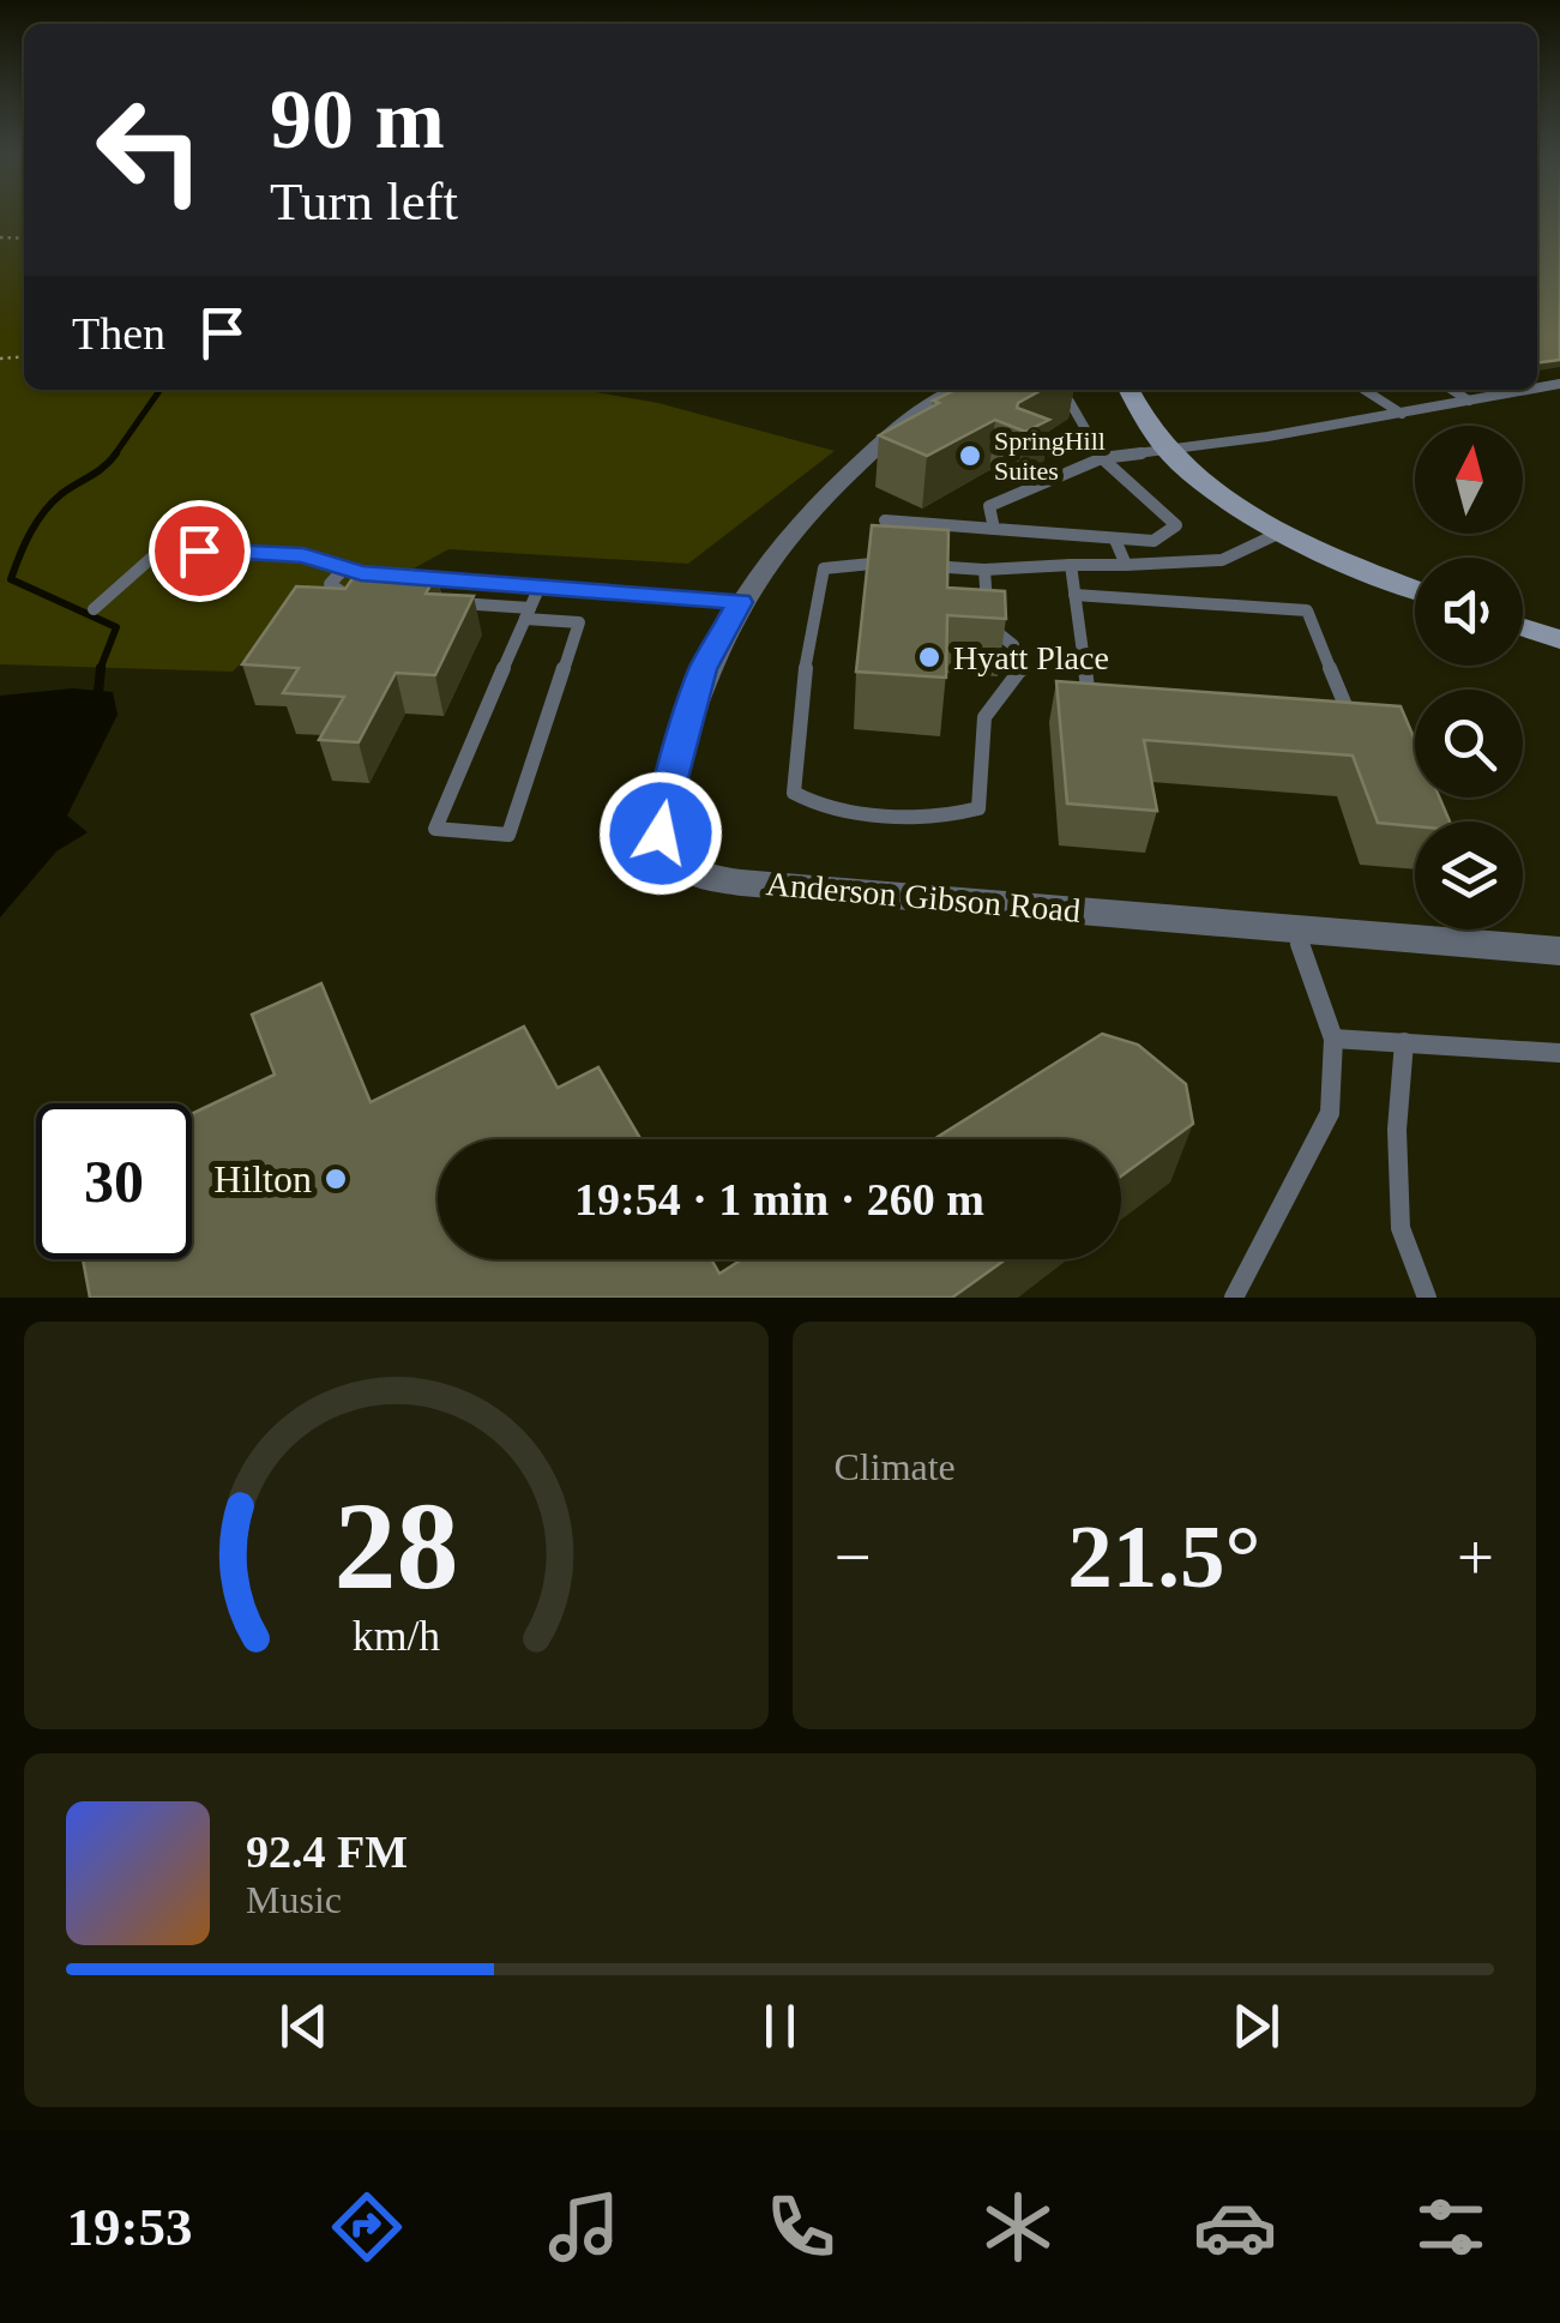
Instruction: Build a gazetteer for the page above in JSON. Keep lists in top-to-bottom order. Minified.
{"streets":{"street":["Anderson Gibson Road"]},"places":["SpringHill Suites","Hyatt Place","Hilton"],"north":"top","page":{"turn":["90 m","Turn left"],"then":"Then","limit":"30","trip":"19:54 · 1 min · 260 m","tile":"Climate","heat":["−","21.5°","+"],"song":["92.4 FM","Music"],"tabs":"19:53","gauge":["28","km/h"]}}
